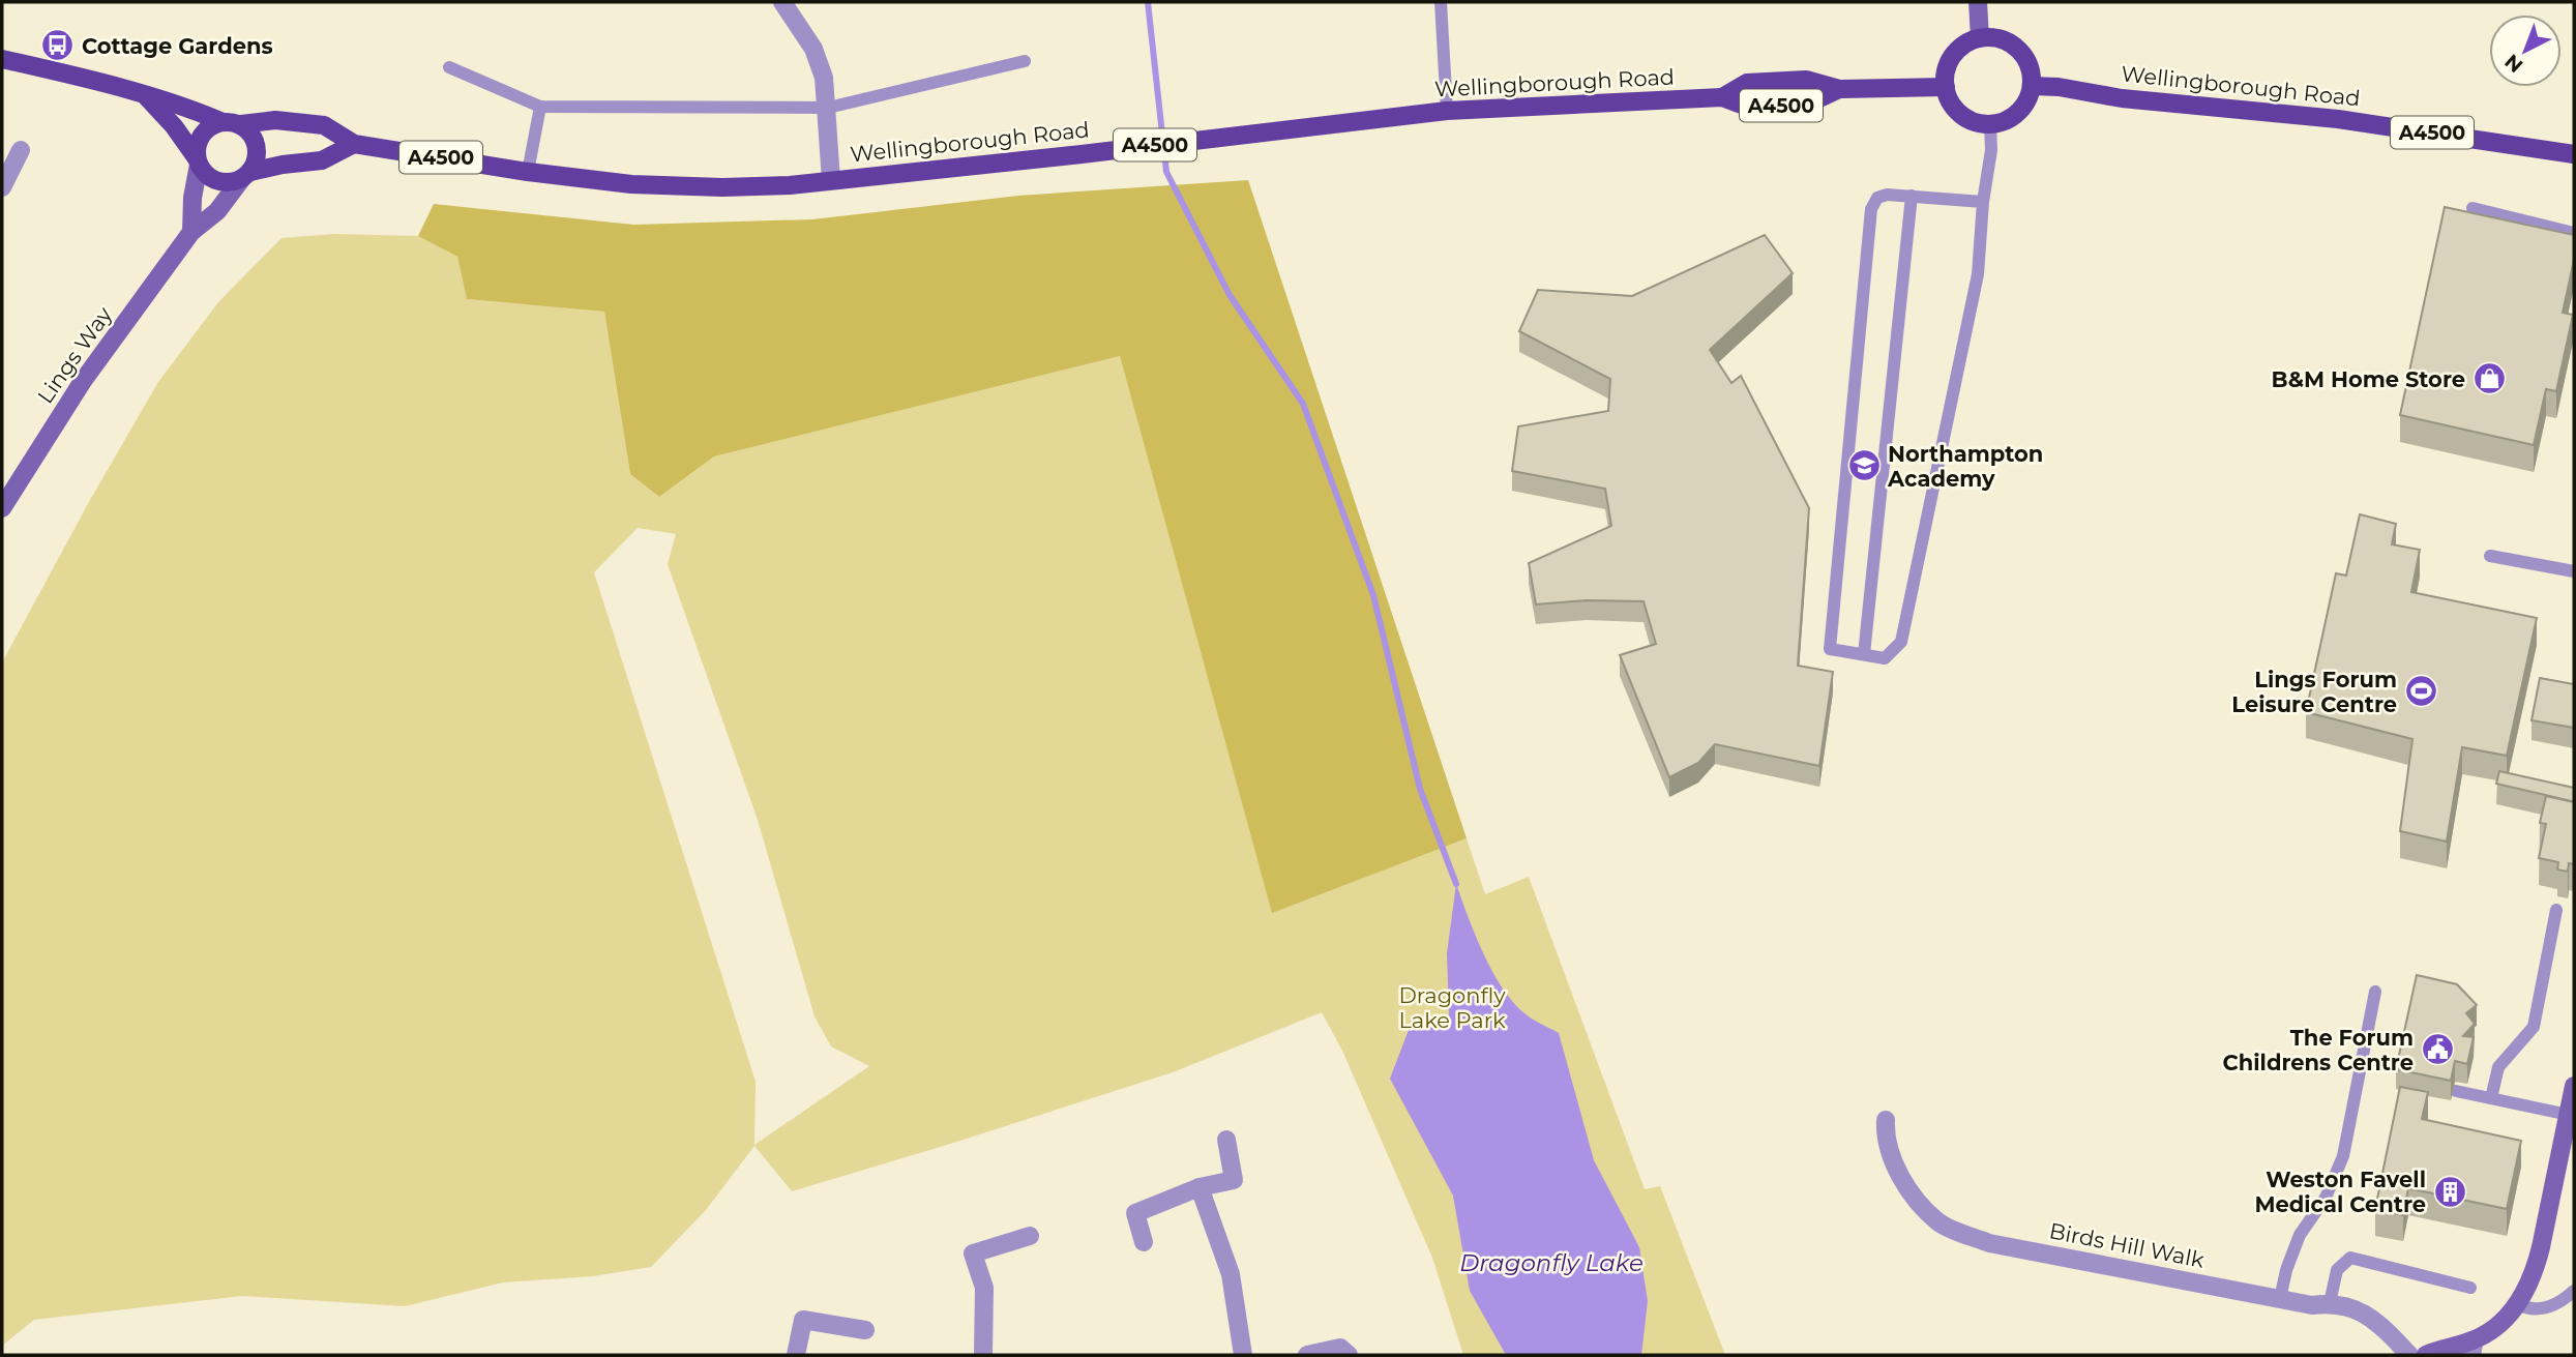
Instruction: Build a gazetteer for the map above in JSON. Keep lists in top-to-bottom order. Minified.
{"streets":{"main road":["Wellingborough Road","A4500"],"street":["Lings Way","Birds Hill Walk"]},"crossings":[["Wellingborough Road","Lings Way"]],"water":["Dragonfly Lake"],"parks":["Dragonfly Lake Park"],"places":{"bus stop":["Cottage Gardens"],"shop":["B&M Home Store"],"school or university":["Northampton Academy"],"sports":["Lings Forum Leisure Centre"],"public building":["The Forum Childrens Centre"],"building":["Weston Favell Medical Centre"]},"north":"bottom left"}
